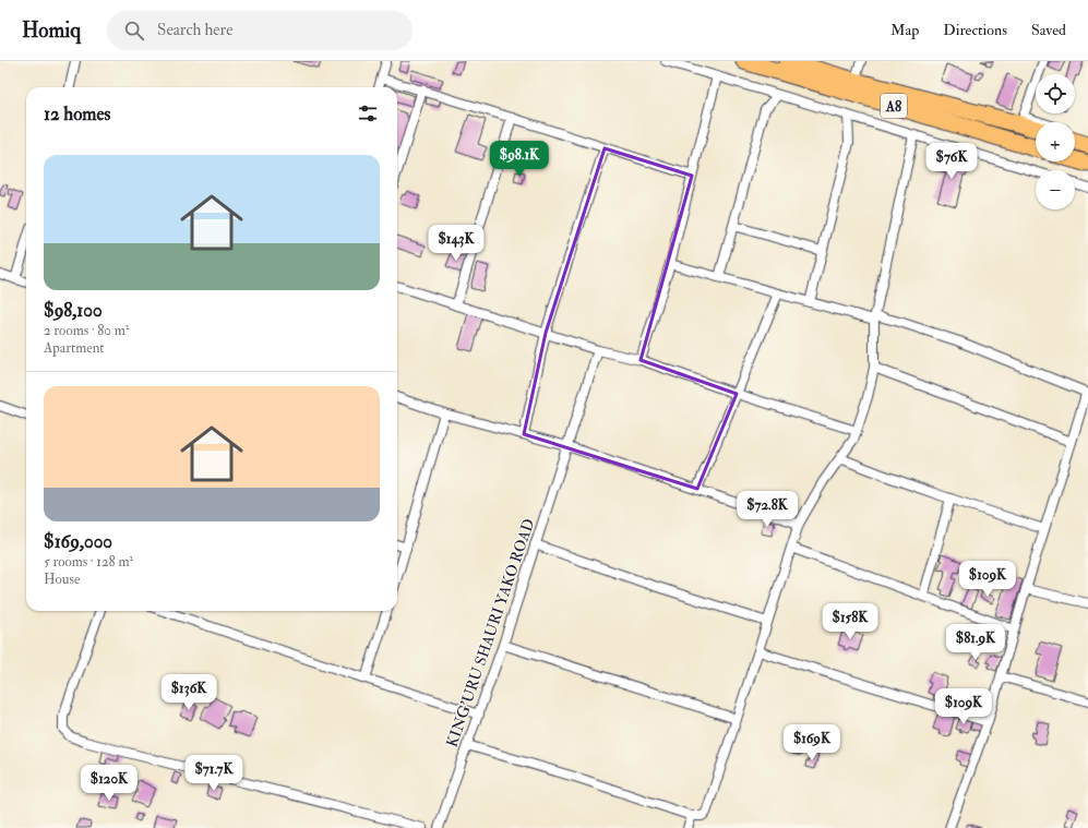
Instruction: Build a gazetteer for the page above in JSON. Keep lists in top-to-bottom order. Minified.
{"streets":{"highway":["A8"],"street":["KING'URU SHAURI YAKO ROAD"]},"page":{"header":"Homiq","search":"Search here","nav":["Map","Directions","Saved"],"map_buttons":["+","−"],"heading":"12 homes","list":[{"name":"$98,100","note":"2 rooms · 80 m² · Apartment"},{"name":"$169,000","note":"5 rooms · 128 m² · House"}],"price":["$98.1K","$76K","$143K","$72.8K","$109K","$158K","$81.9K","$136K","$109K","$169K","$71.7K","$120K"]}}
